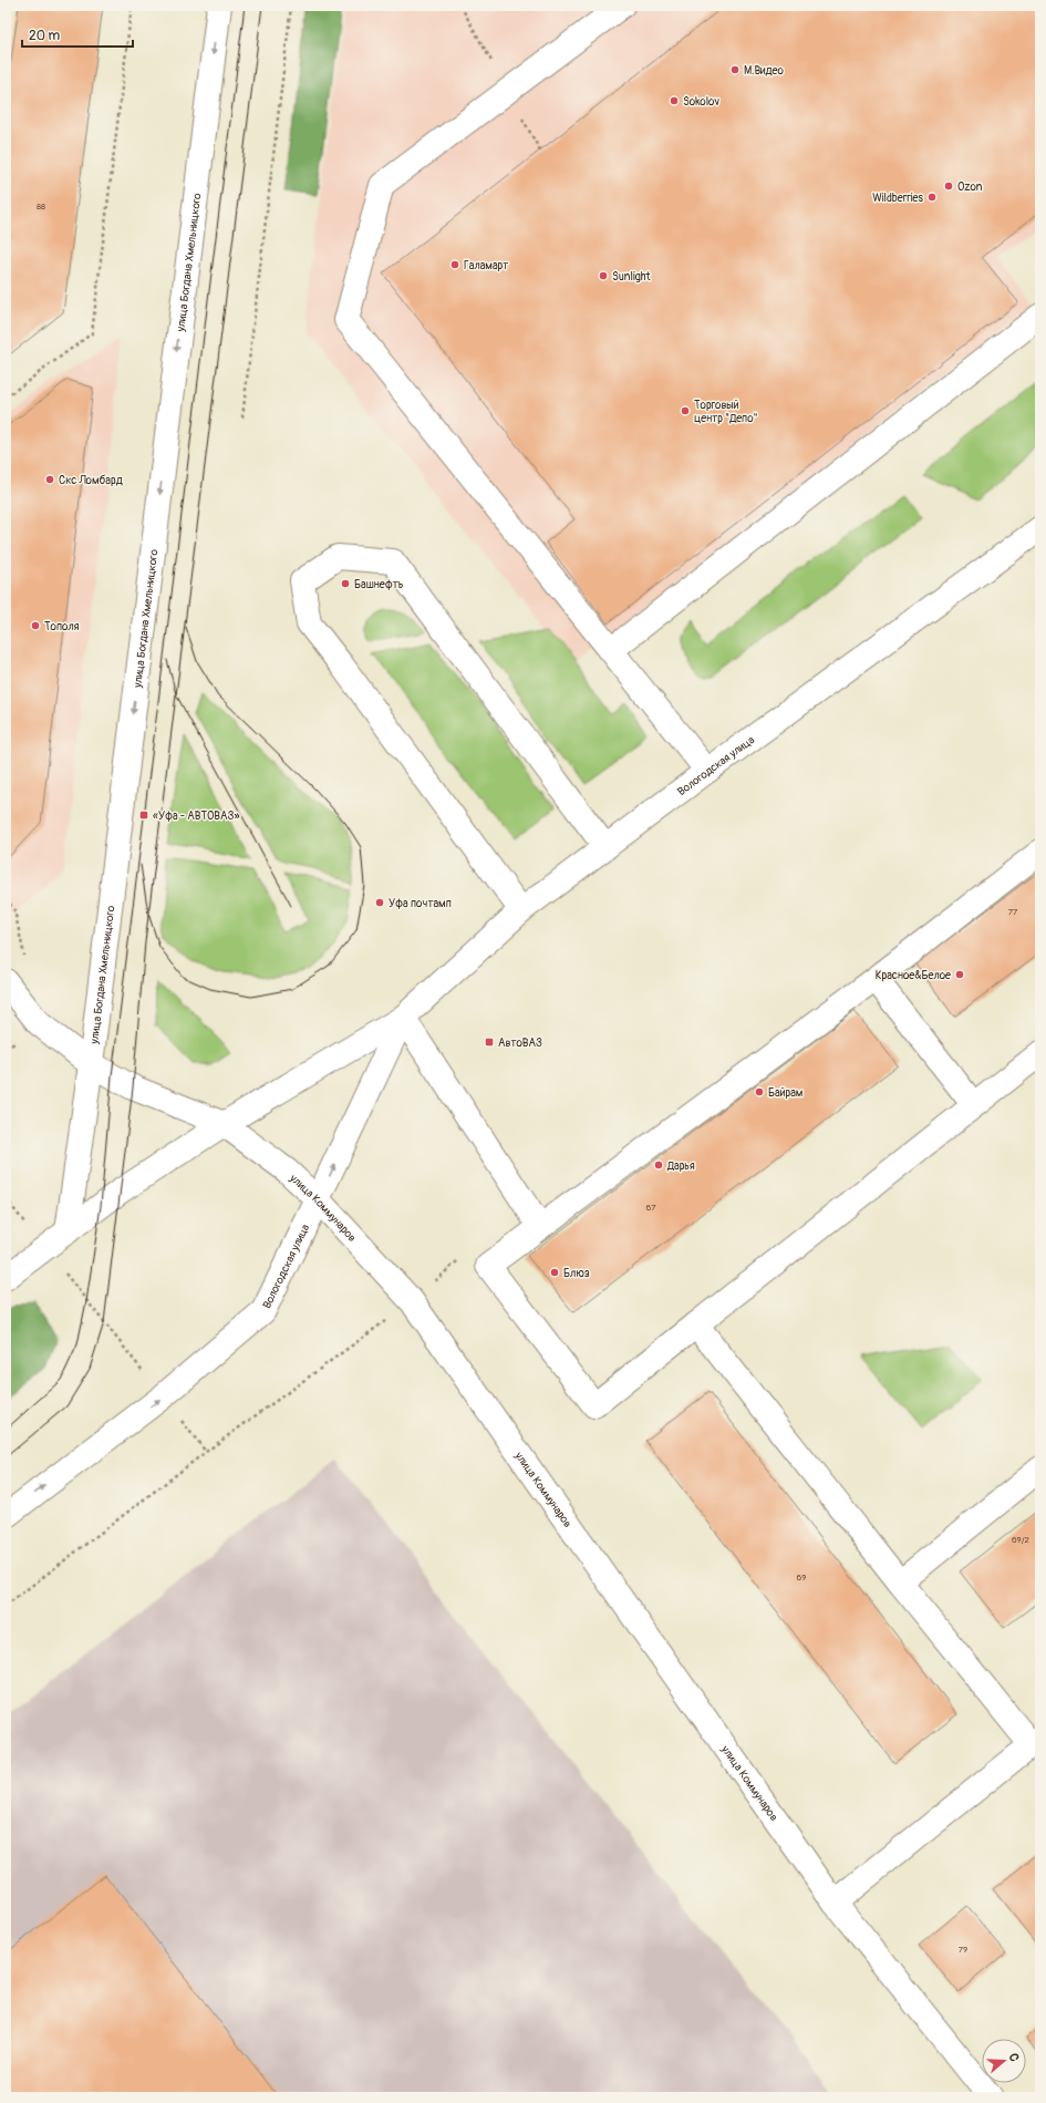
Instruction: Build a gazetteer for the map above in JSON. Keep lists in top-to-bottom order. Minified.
{"streets":{"main road":["улица Богдана Хмельницкого","Вологодская улица","улица Коммунаров"]},"crossings":[["улица Богдана Хмельницкого","Вологодская улица"],["улица Богдана Хмельницкого","улица Коммунаров"],["Вологодская улица","улица Коммунаров"]],"one_way":["улица Богдана Хмельницкого"],"places":{"other":["М.Видео","Sokolov","Ozon","Wildberries","Галамарт","Sunlight","Торговый центр \"Депо\"","Скс Ломбард","Башнефть","Тополя","Уфа почтамп","Красное&Белое","Байрам","Дарья","Блюз"],"transit":["«Уфа - АВТОВАЗ»","АвтоВАЗ"]},"house_numbers":["88","77","67","69/2","69","79"],"scale_bar":"20 m","north":"right"}
